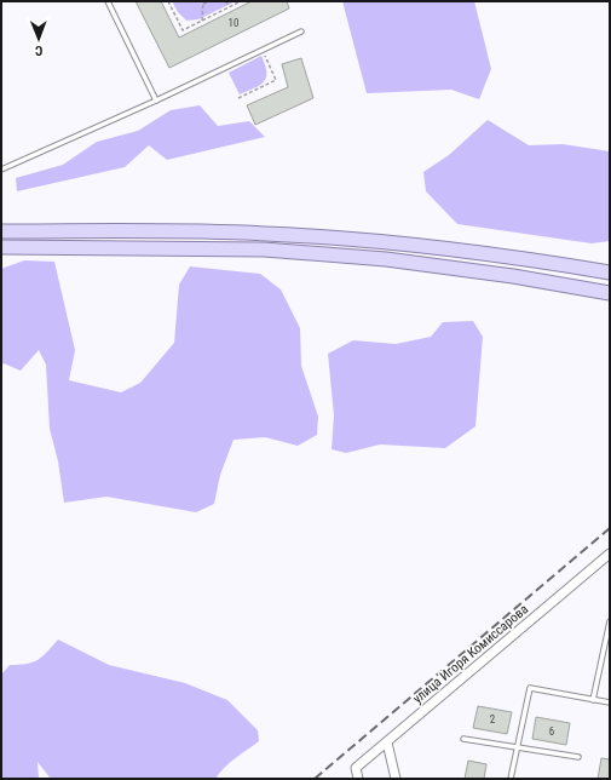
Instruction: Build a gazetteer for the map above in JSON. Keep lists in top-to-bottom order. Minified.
{"streets":{"street":["улица Игоря Комиссарова"]},"house_numbers":["10","2","6"],"north":"bottom"}
